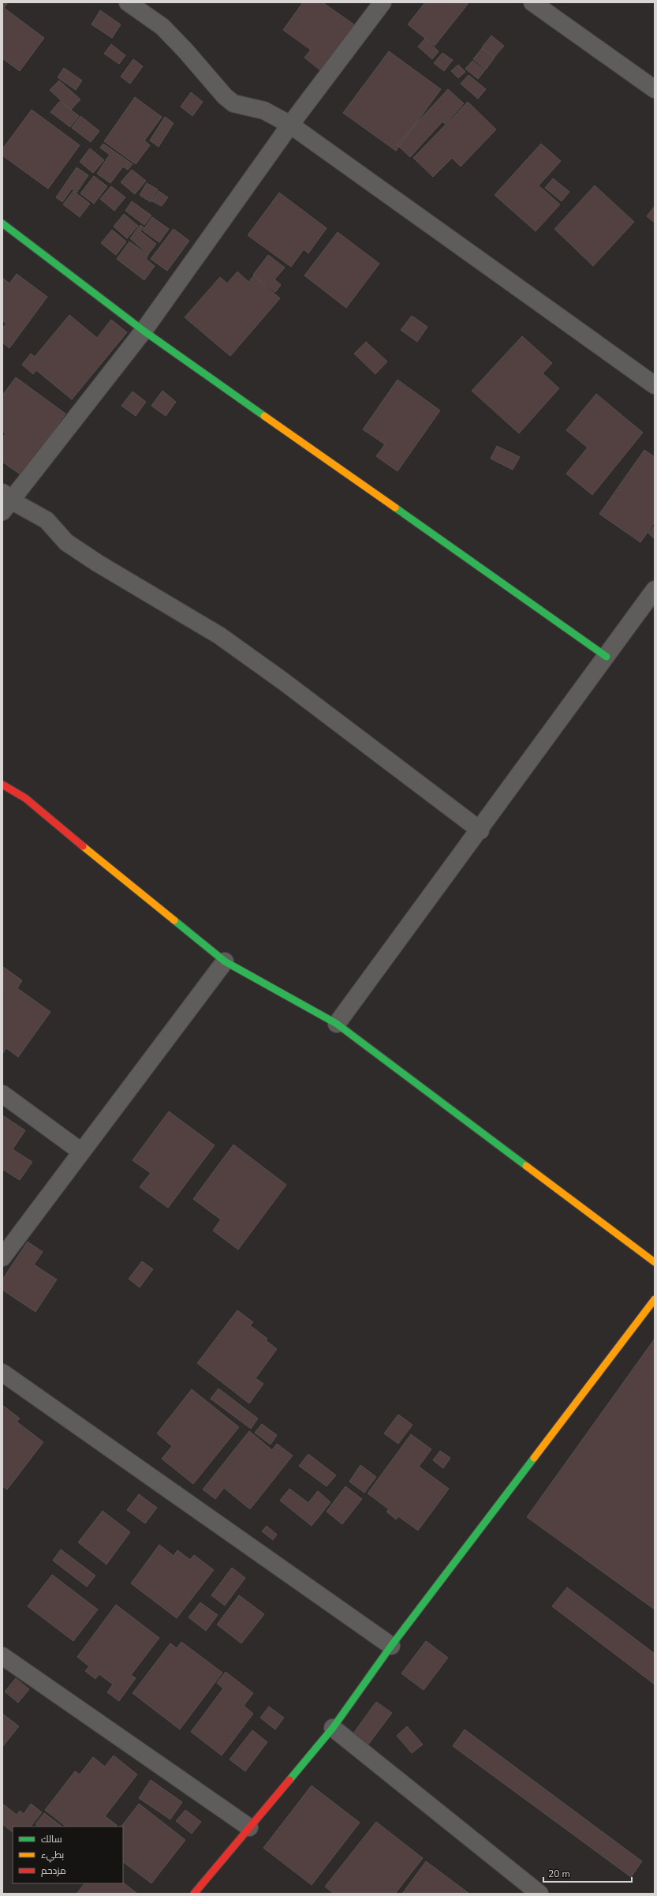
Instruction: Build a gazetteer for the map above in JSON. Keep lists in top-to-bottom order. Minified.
{"legend":["سالك","بطيء","مزدحم"],"scale_bar":"20 m"}
